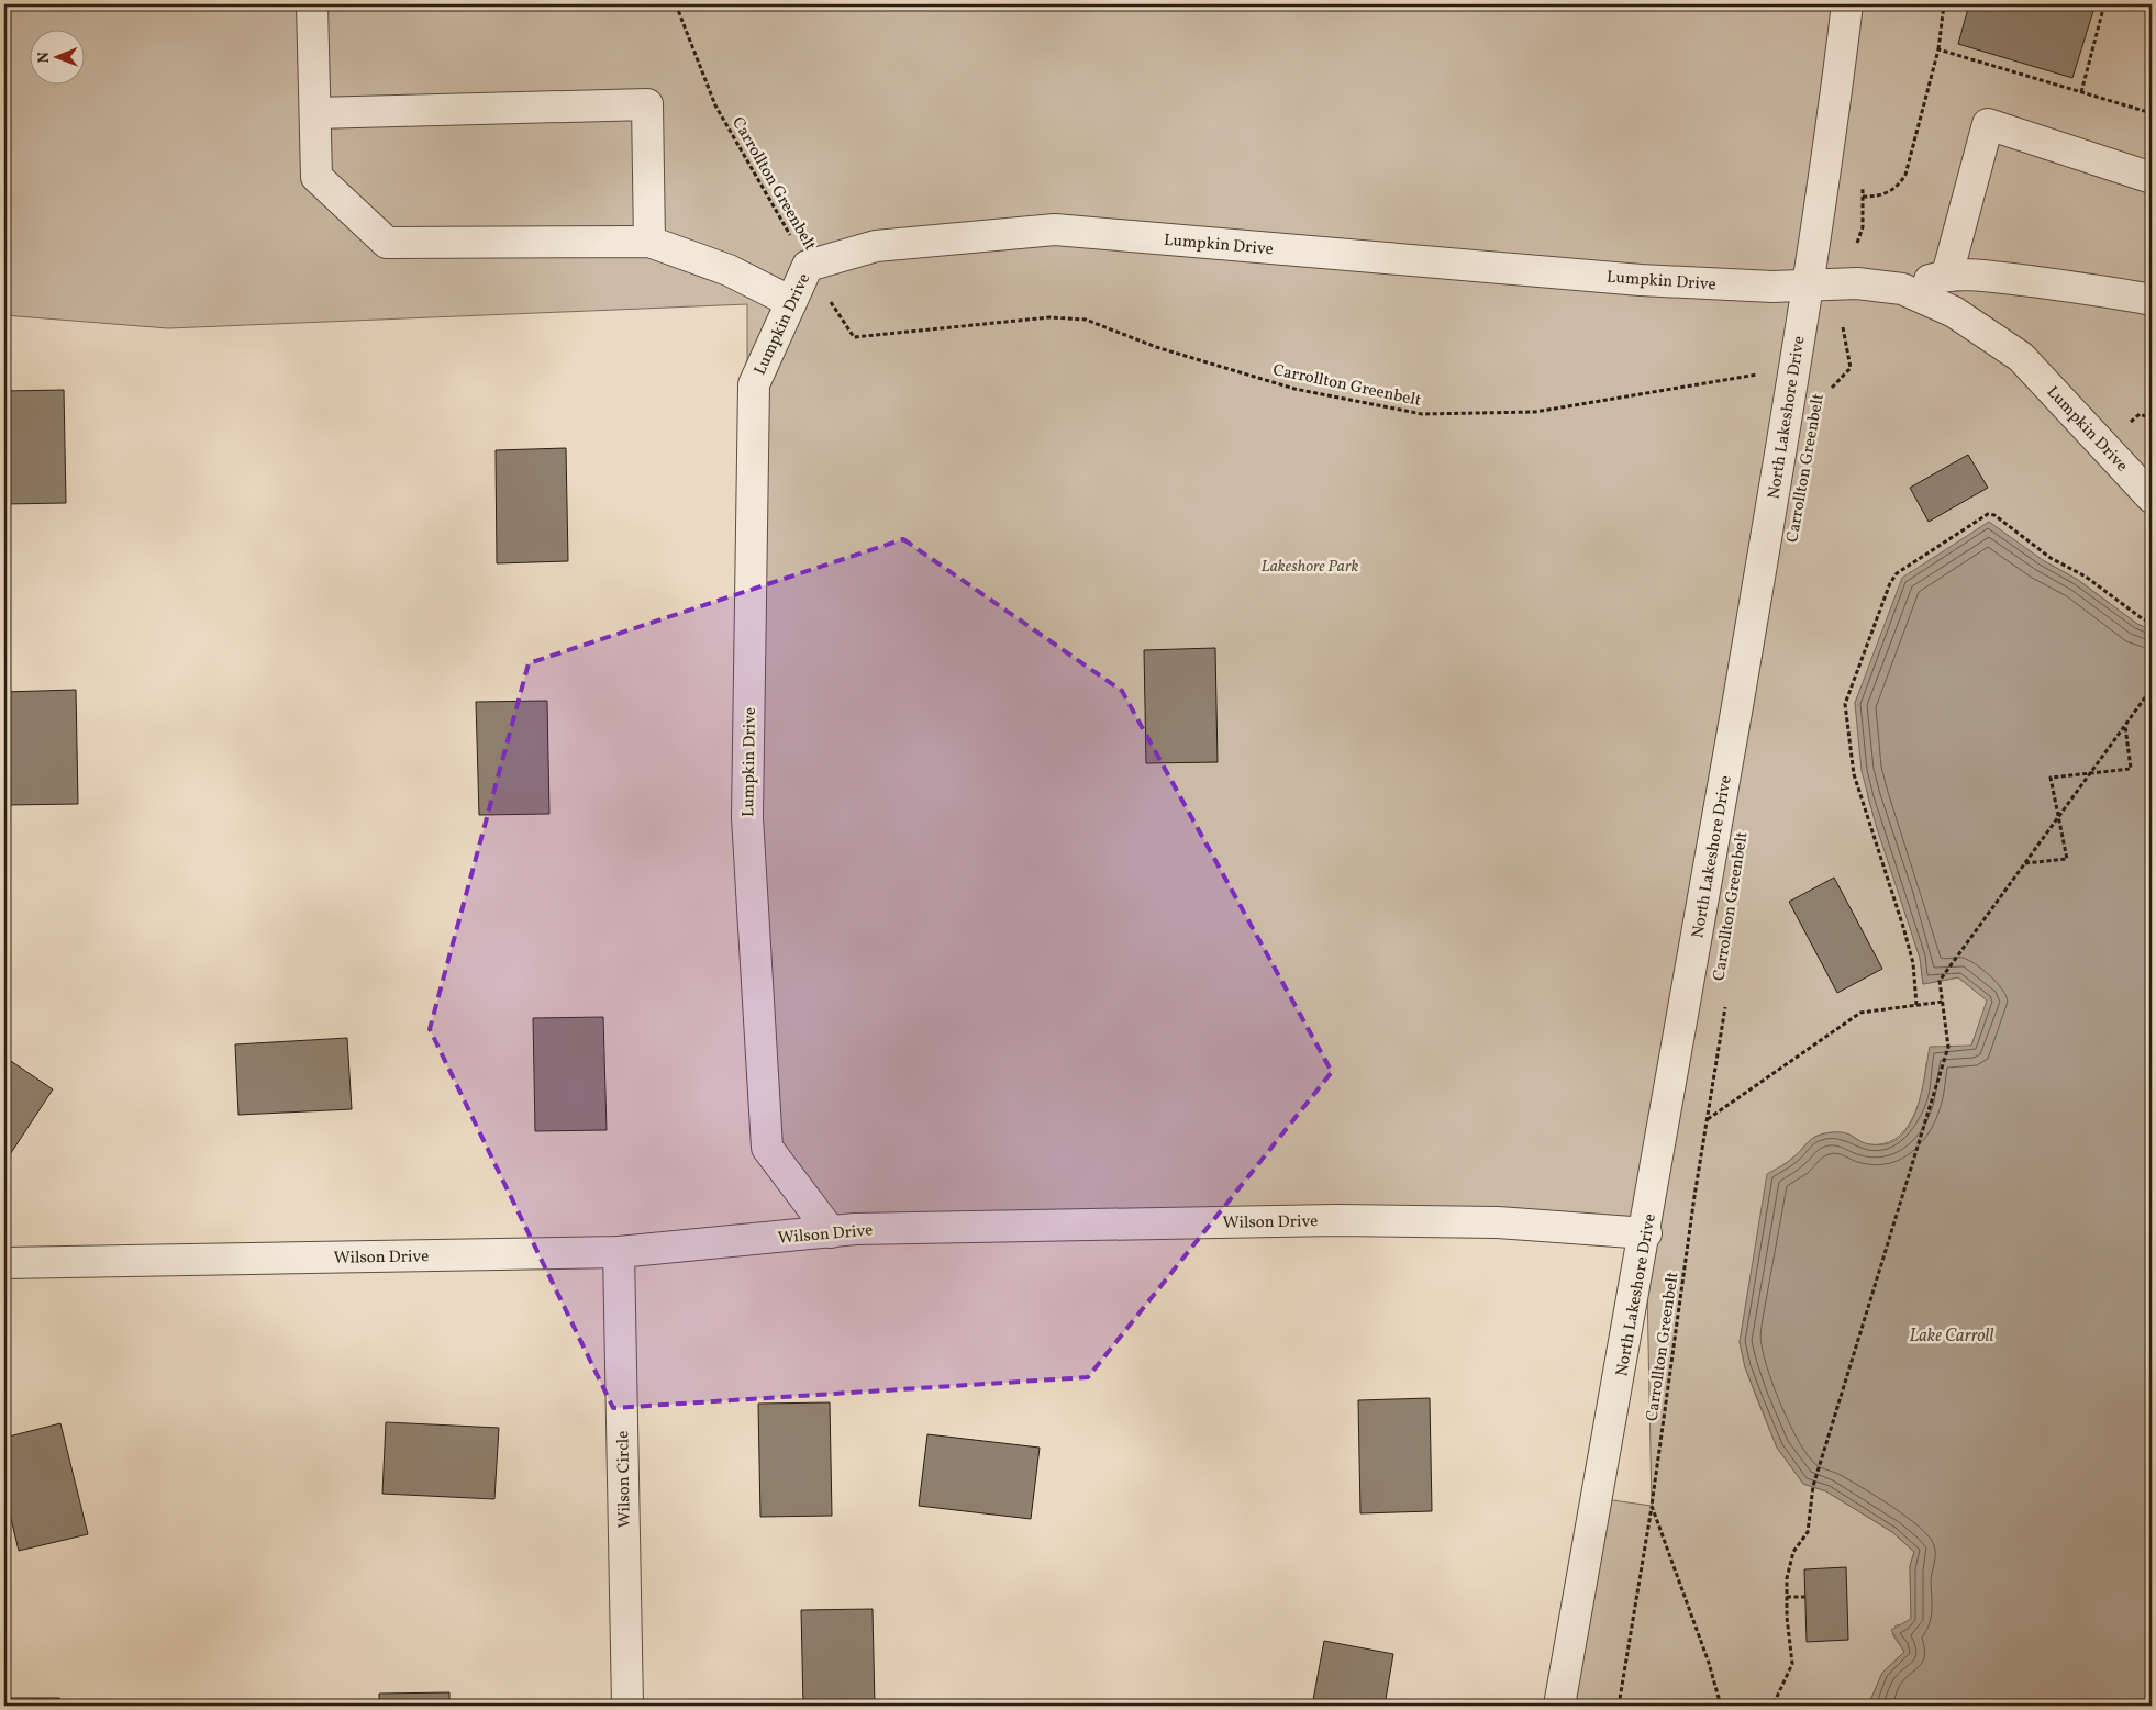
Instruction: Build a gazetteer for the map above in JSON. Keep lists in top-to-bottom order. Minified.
{"streets":{"street":["Lumpkin Drive","North Lakeshore Drive","Wilson Drive","Wilson Circle"],"path":["Carrollton Greenbelt"]},"crossings":[["Carrollton Greenbelt","Lumpkin Drive"],["Carrollton Greenbelt","North Lakeshore Drive"],["Lumpkin Drive","North Lakeshore Drive"],["Lumpkin Drive","Wilson Drive"],["North Lakeshore Drive","Wilson Drive"],["Wilson Drive","Wilson Circle"]],"water":["Lake Carroll"],"parks":["Lakeshore Park"],"north":"left"}
